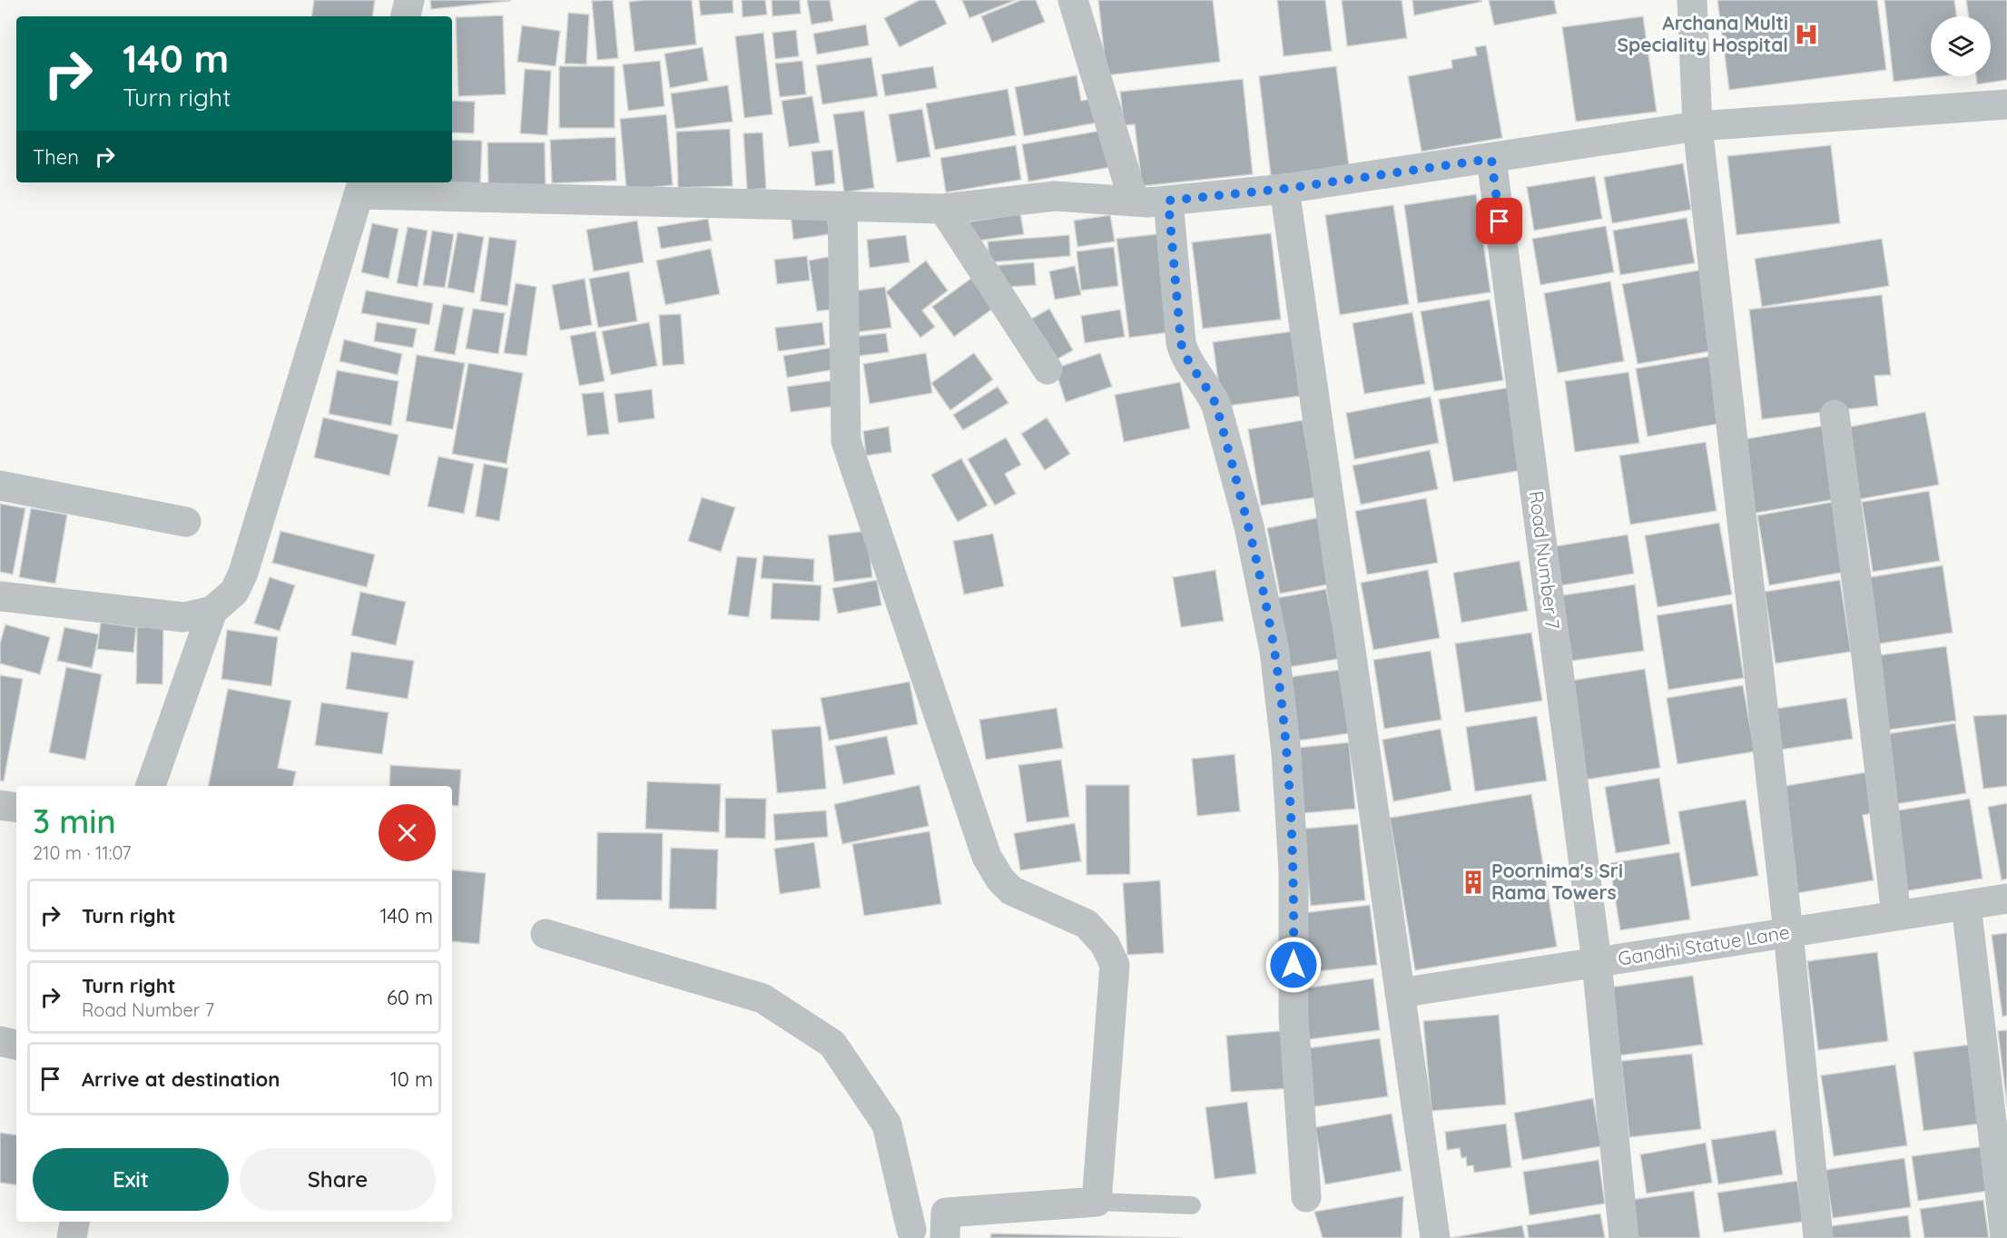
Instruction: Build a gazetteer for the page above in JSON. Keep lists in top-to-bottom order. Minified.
{"streets":{"street":["Road Number 7","Gandhi Statue Lane"]},"crossings":[["Road Number 7","Gandhi Statue Lane"]],"places":{"hospital":["Archana Multi Speciality Hospital"],"building":["Poornima's Sri Rama Towers"]},"page":{"turn":["140 m","Turn right"],"then":"Then","heading":["3 min","210 m · 11:07"],"list":[{"name":"Turn right","value":"140 m"},{"name":"Turn right","note":"Road Number 7","value":"60 m"},{"name":"Arrive at destination","value":"10 m"}],"buttons":["Exit","Share"]}}
